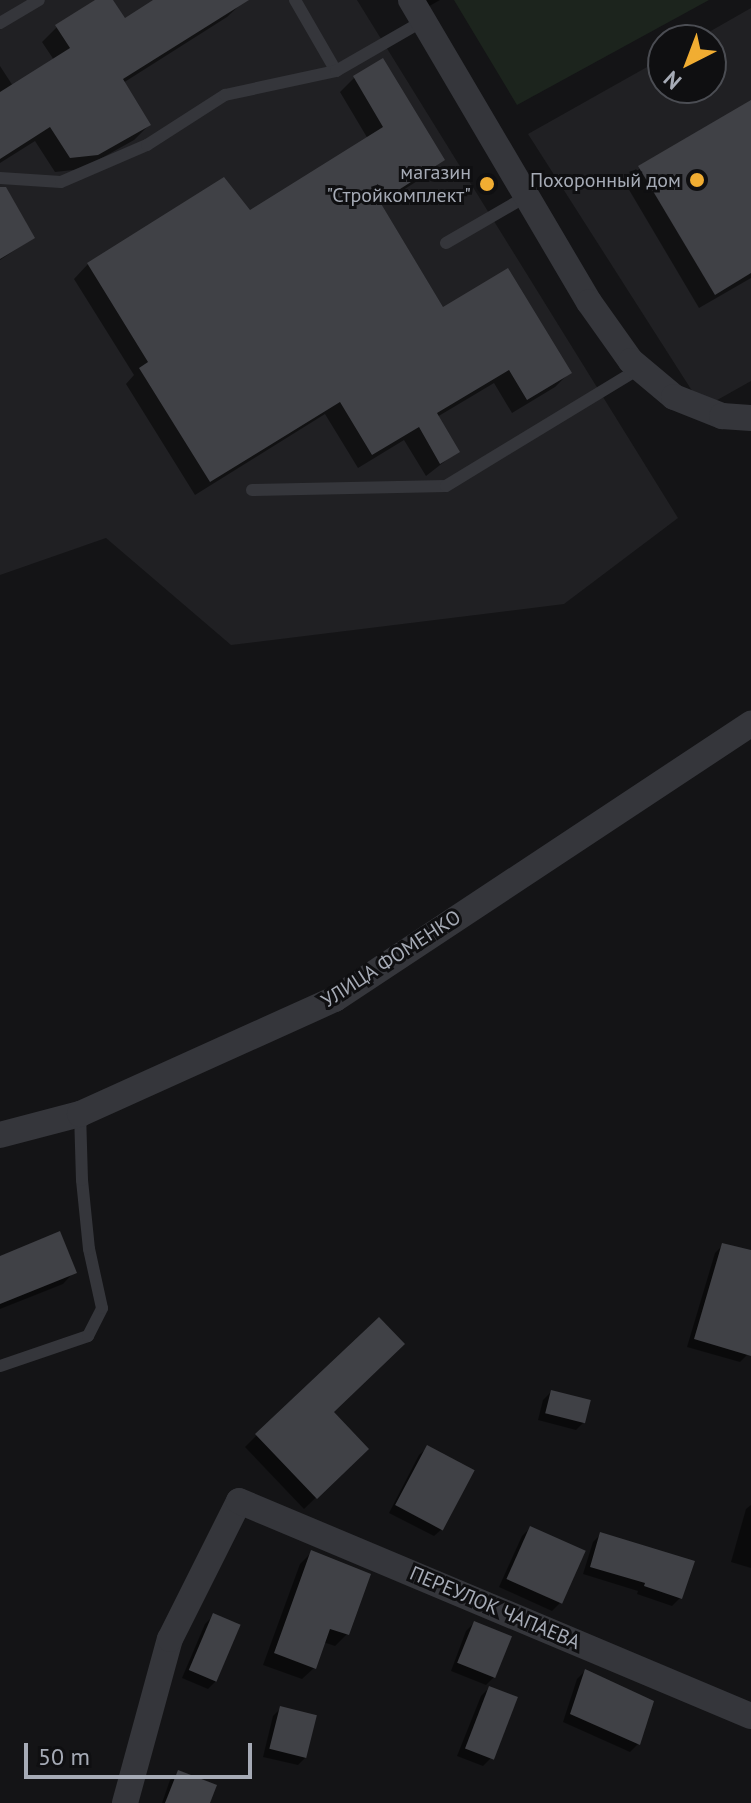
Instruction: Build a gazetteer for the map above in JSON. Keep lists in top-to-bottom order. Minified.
{"streets":{"street":["УЛИЦА ФОМЕНКО","ПЕРЕУЛОК ЧАПАЕВА"]},"places":["Похоронный дом","магазин \"Стройкомплект\""],"scale_bar":"50 m","north":"bottom left"}
